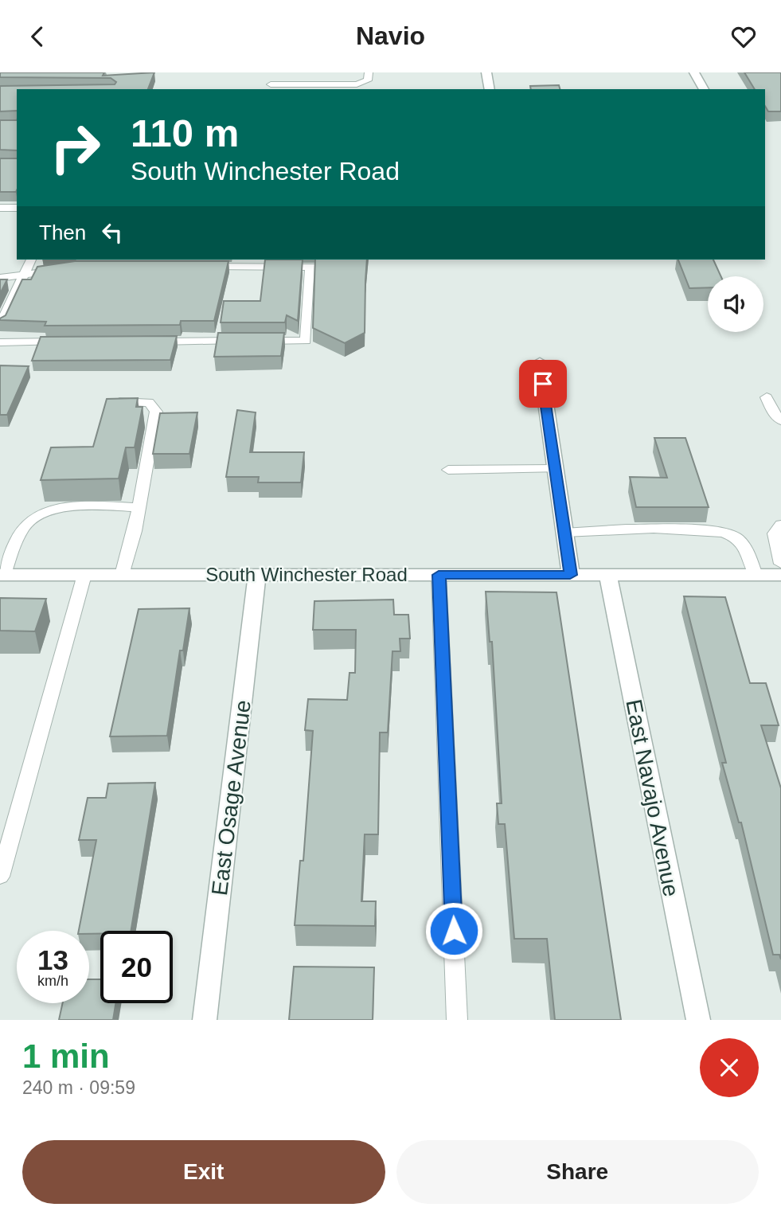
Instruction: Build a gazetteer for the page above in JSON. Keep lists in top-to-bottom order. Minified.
{"streets":{"street":["South Winchester Road","East Osage Avenue","East Navajo Avenue"]},"crossings":[["South Winchester Road","East Osage Avenue"],["South Winchester Road","East Navajo Avenue"]],"page":{"header":"Navio","turn":["110 m","South Winchester Road"],"then":"Then","speed":"13 km/h","limit":"20","heading":["1 min","240 m · 09:59"],"buttons":["Exit","Share"]}}
